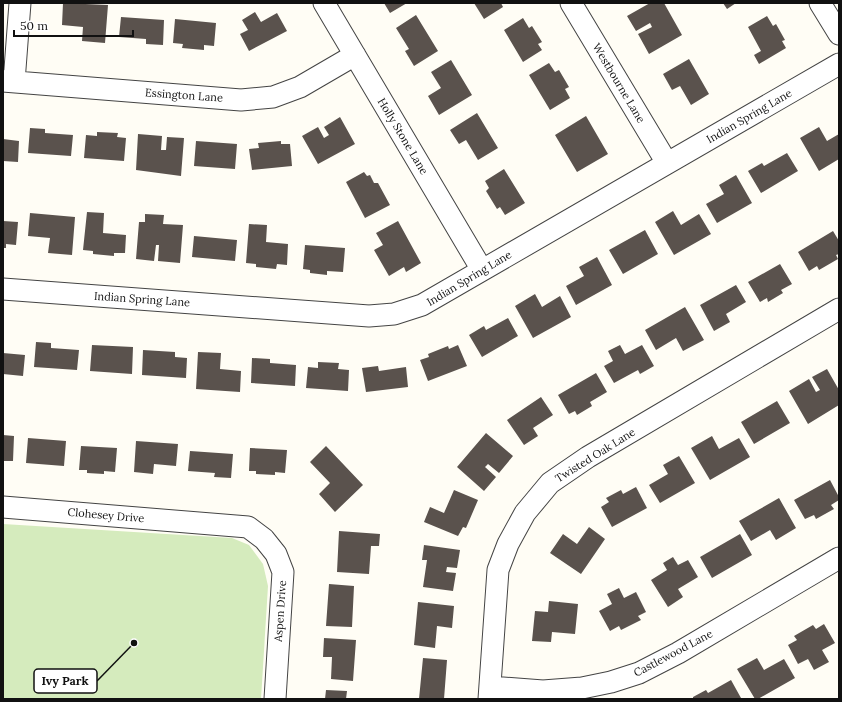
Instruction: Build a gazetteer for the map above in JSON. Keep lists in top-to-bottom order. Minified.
{"streets":{"street":["Westbourne Lane","Essington Lane","Indian Spring Lane","Holly Stone Lane","Twisted Oak Lane","Clohesey Drive","Aspen Drive","Castlewood Lane"]},"crossings":[["Westbourne Lane","Indian Spring Lane"],["Essington Lane","Holly Stone Lane"],["Indian Spring Lane","Holly Stone Lane"],["Twisted Oak Lane","Castlewood Lane"],["Clohesey Drive","Aspen Drive"]],"places":["Ivy Park"],"scale_bar":"50 m"}
